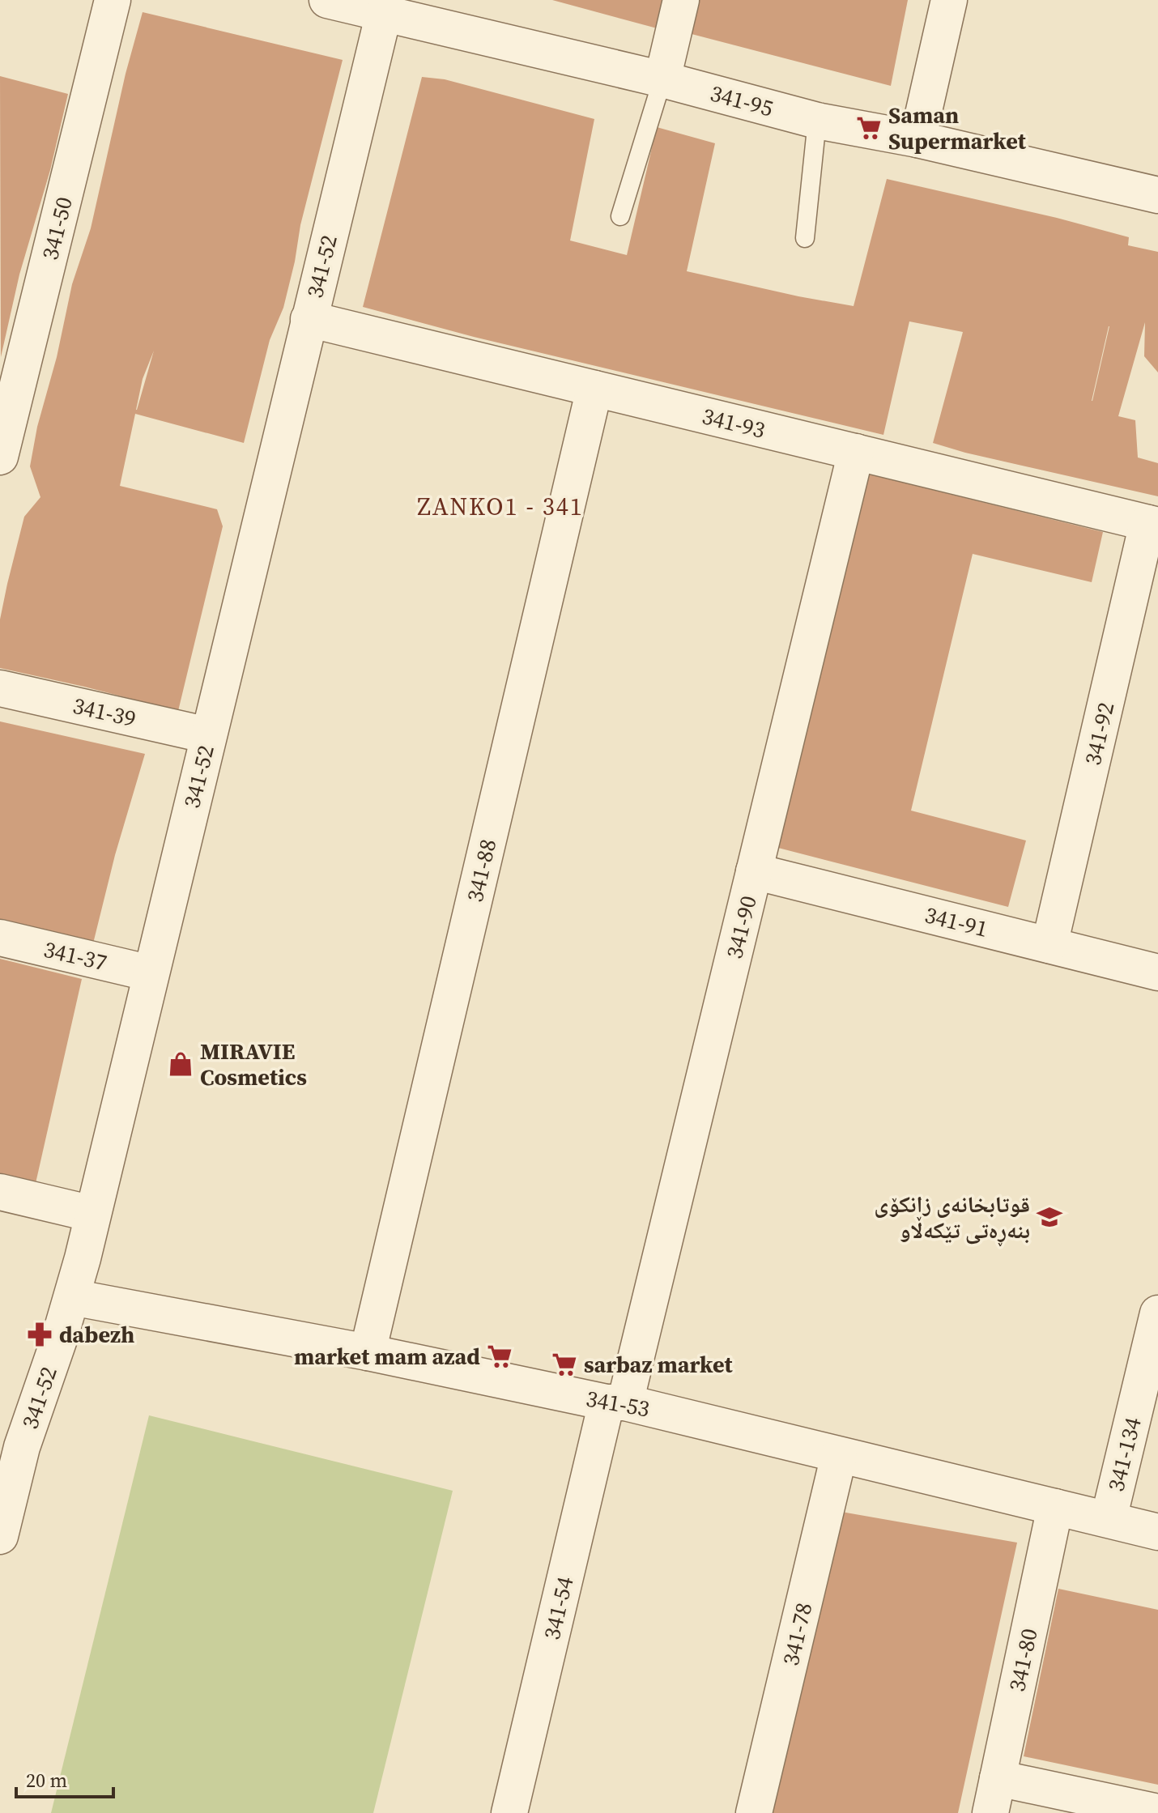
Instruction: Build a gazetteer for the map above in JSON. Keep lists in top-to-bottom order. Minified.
{"streets":{"street":["341-95","341-50","341-52","341-93","341-39","341-92","341-88","341-91","341-90","341-37","341-53","341-134","341-54","341-78","341-80"]},"crossings":[["341-95","341-52"],["341-52","341-93"],["341-52","341-39"],["341-52","341-37"],["341-52","341-53"],["341-93","341-92"],["341-93","341-88"],["341-93","341-90"],["341-92","341-91"],["341-88","341-53"],["341-91","341-90"],["341-90","341-53"],["341-90","341-54"],["341-53","341-134"],["341-53","341-54"],["341-53","341-78"],["341-53","341-80"]],"districts":["ZANKO1 - 341"],"places":{"supermarket":["Saman Supermarket","market mam azad","sarbaz market"],"shop":["MIRAVIE Cosmetics"],"school or university":["قوتابخانه‌ی زانکۆی بنەڕەتی تێکەڵاو"],"pharmacy":["dabezh"]},"scale_bar":"20 m"}
